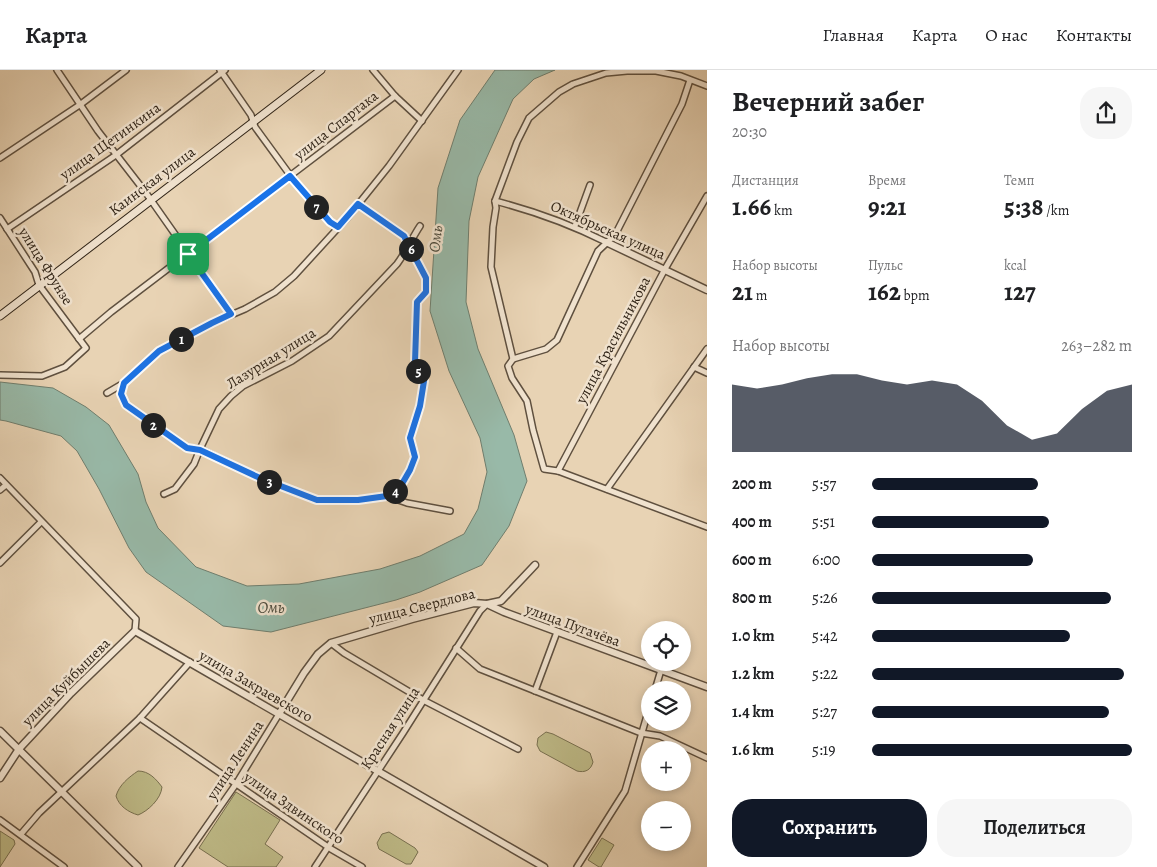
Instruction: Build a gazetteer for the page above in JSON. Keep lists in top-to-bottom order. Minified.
{"streets":{"main road":["Каинская улица"],"street":["улица Спартака","улица Щетинкина","Октябрьская улица","улица Фрунзе","улица Красильникова","Лазурная улица","улица Свердлова","улица Пугачёва","улица Куйбышева","улица Закраевского","Красная улица","улица Ленина","улица Здвинского"]},"crossings":[["улица Спартака","улица Фрунзе"],["улица Щетинкина","улица Фрунзе"],["Каинская улица","улица Фрунзе"],["Октябрьская улица","улица Красильникова"],["улица Свердлова","улица Пугачёва"],["улица Свердлова","Красная улица"],["улица Свердлова","улица Ленина"],["улица Пугачёва","Красная улица"],["улица Куйбышева","улица Закраевского"],["улица Закраевского","Красная улица"],["улица Закраевского","улица Ленина"],["Красная улица","улица Здвинского"],["улица Ленина","улица Здвинского"]],"water":["Омь"],"page":{"header":"Карта","nav":["Главная","Карта","О нас","Контакты"],"heading":["Вечерний забег","20:30"],"stats":[["Дистанция","1.66 km"],["Время","9:21"],["Темп","5:38 /km"],["Набор высоты","21 m"],["Пульс","162 bpm"],["kcal","127"]],"pins":["7","6","1","5","2","3","4"],"chart":["Набор высоты","263–282 m"],"list":[{"name":"200 m","note":"5:57"},{"name":"400 m","note":"5:51"},{"name":"600 m","note":"6:00"},{"name":"800 m","note":"5:26"},{"name":"1.0 km","note":"5:42"},{"name":"1.2 km","note":"5:22"},{"name":"1.4 km","note":"5:27"},{"name":"1.6 km","note":"5:19"}],"map_buttons":["+","−"],"buttons":["Сохранить","Поделиться"]}}
